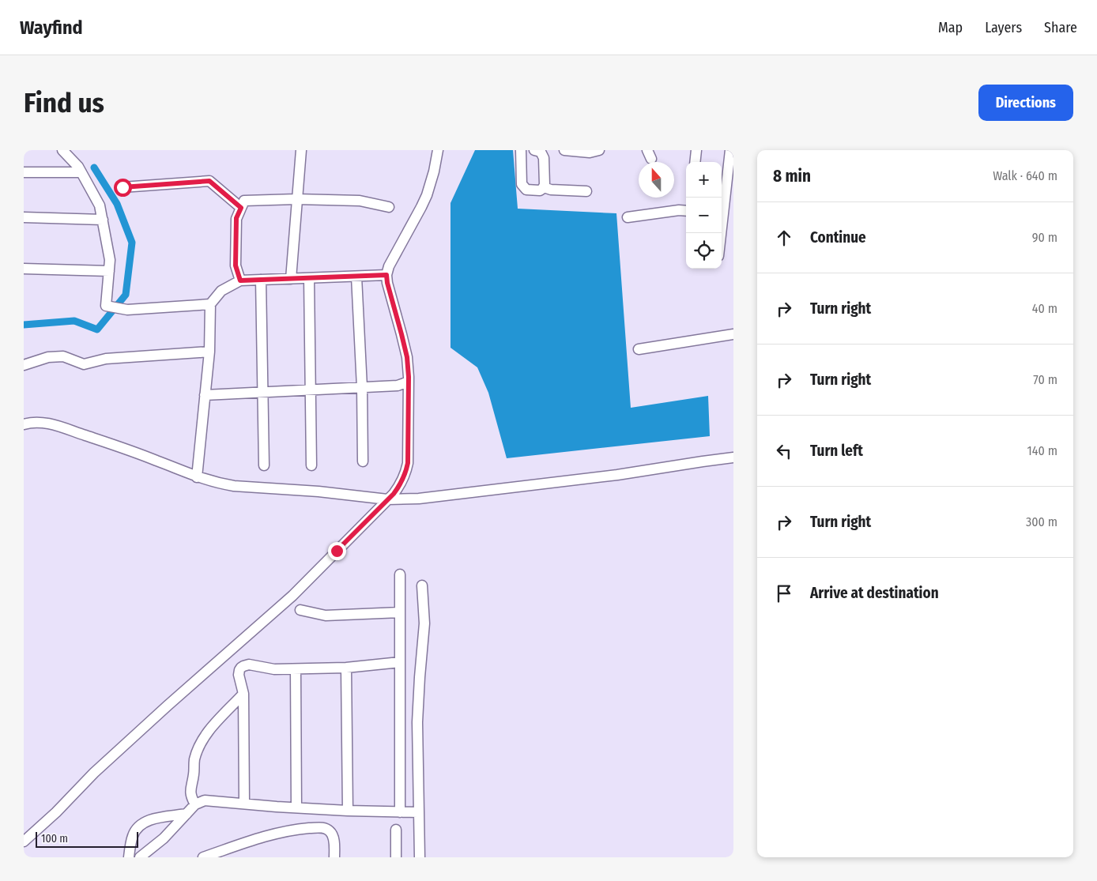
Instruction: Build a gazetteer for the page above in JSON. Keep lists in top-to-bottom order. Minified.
{"scale_bar":"100 m","north":"top","page":{"header":"Wayfind","nav":["Map","Layers","Share"],"buttons":"Directions","title":"Find us","heading":["8 min","Walk · 640 m"],"map_buttons":["+","−"],"list":[["Continue","90 m"],["Turn right","40 m"],["Turn right","70 m"],["Turn left","140 m"],["Turn right","300 m"],"Arrive at destination"],"scale":"100 m"}}
